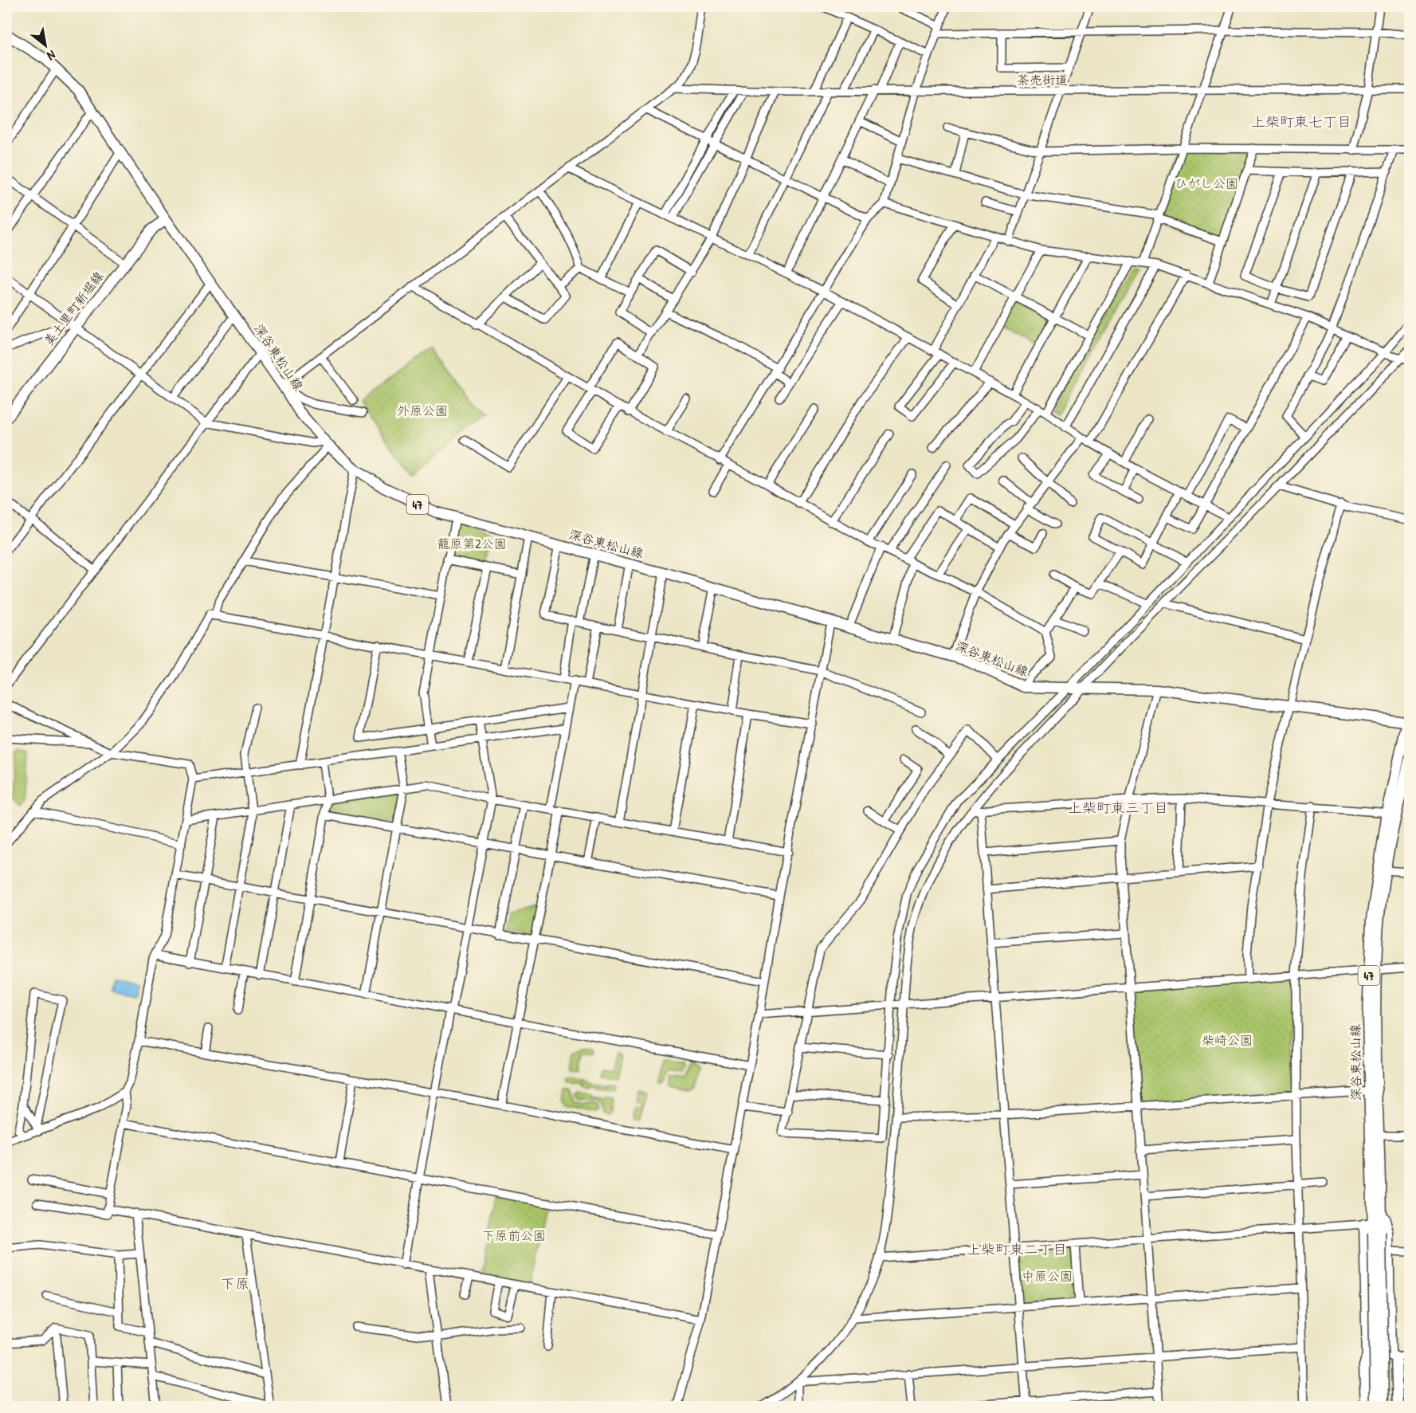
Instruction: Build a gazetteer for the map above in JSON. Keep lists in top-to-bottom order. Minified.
{"streets":{"main road":["美土里町新堀線","深谷東松山線","47"],"street":["茶売街道"]},"crossings":[["美土里町新堀線","深谷東松山線"]],"districts":["上柴町東七丁目","上柴町東三丁目","上柴町東二丁目","下原"],"parks":["ひがし公園","外原公園","籠原第2公園","柴崎公園","下原前公園","中原公園"],"north":"bottom right"}
